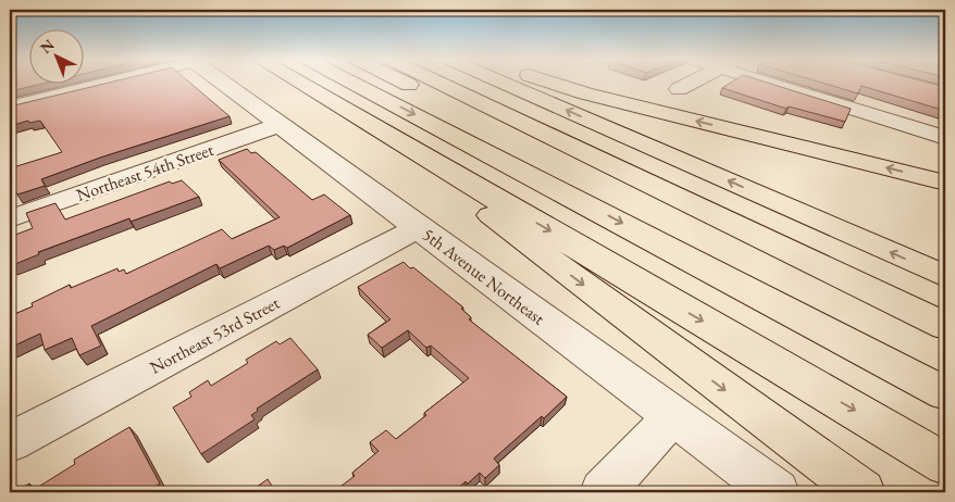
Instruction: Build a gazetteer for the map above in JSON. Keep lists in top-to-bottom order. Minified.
{"streets":{"street":["Northeast 54th Street","5th Avenue Northeast","Northeast 53rd Street"]},"crossings":[["Northeast 54th Street","5th Avenue Northeast"],["5th Avenue Northeast","Northeast 53rd Street"]],"north":"top left"}
